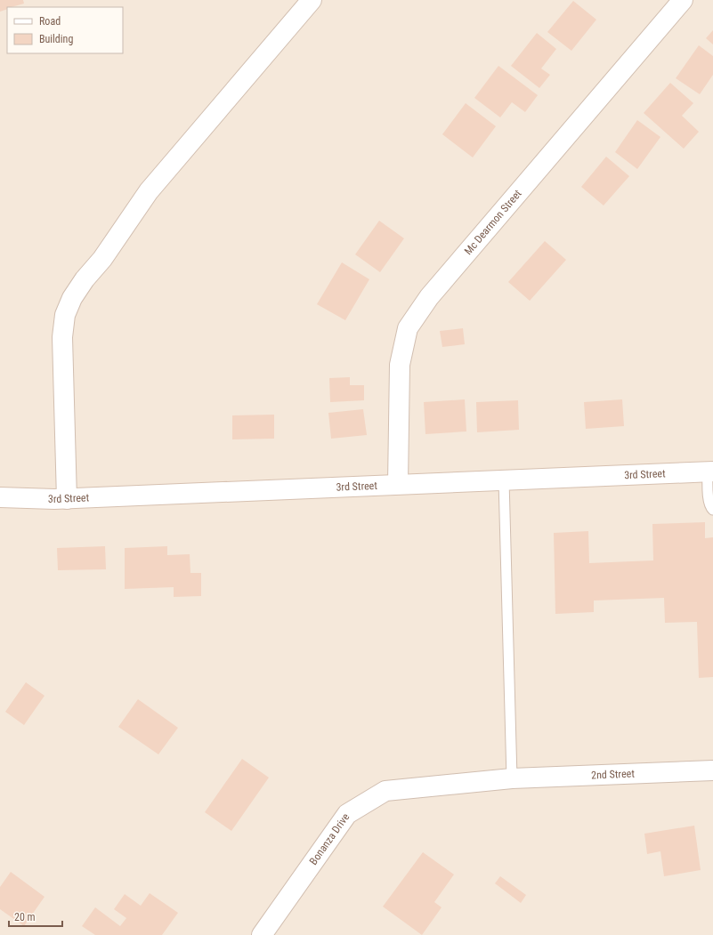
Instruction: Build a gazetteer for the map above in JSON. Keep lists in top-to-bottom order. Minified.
{"streets":{"street":["Mc Dearmon Street","3rd Street","2nd Street","Bonanza Drive"]},"crossings":[["Mc Dearmon Street","3rd Street"],["2nd Street","Bonanza Drive"]],"legend":["Road","Building"],"scale_bar":"20 m"}
